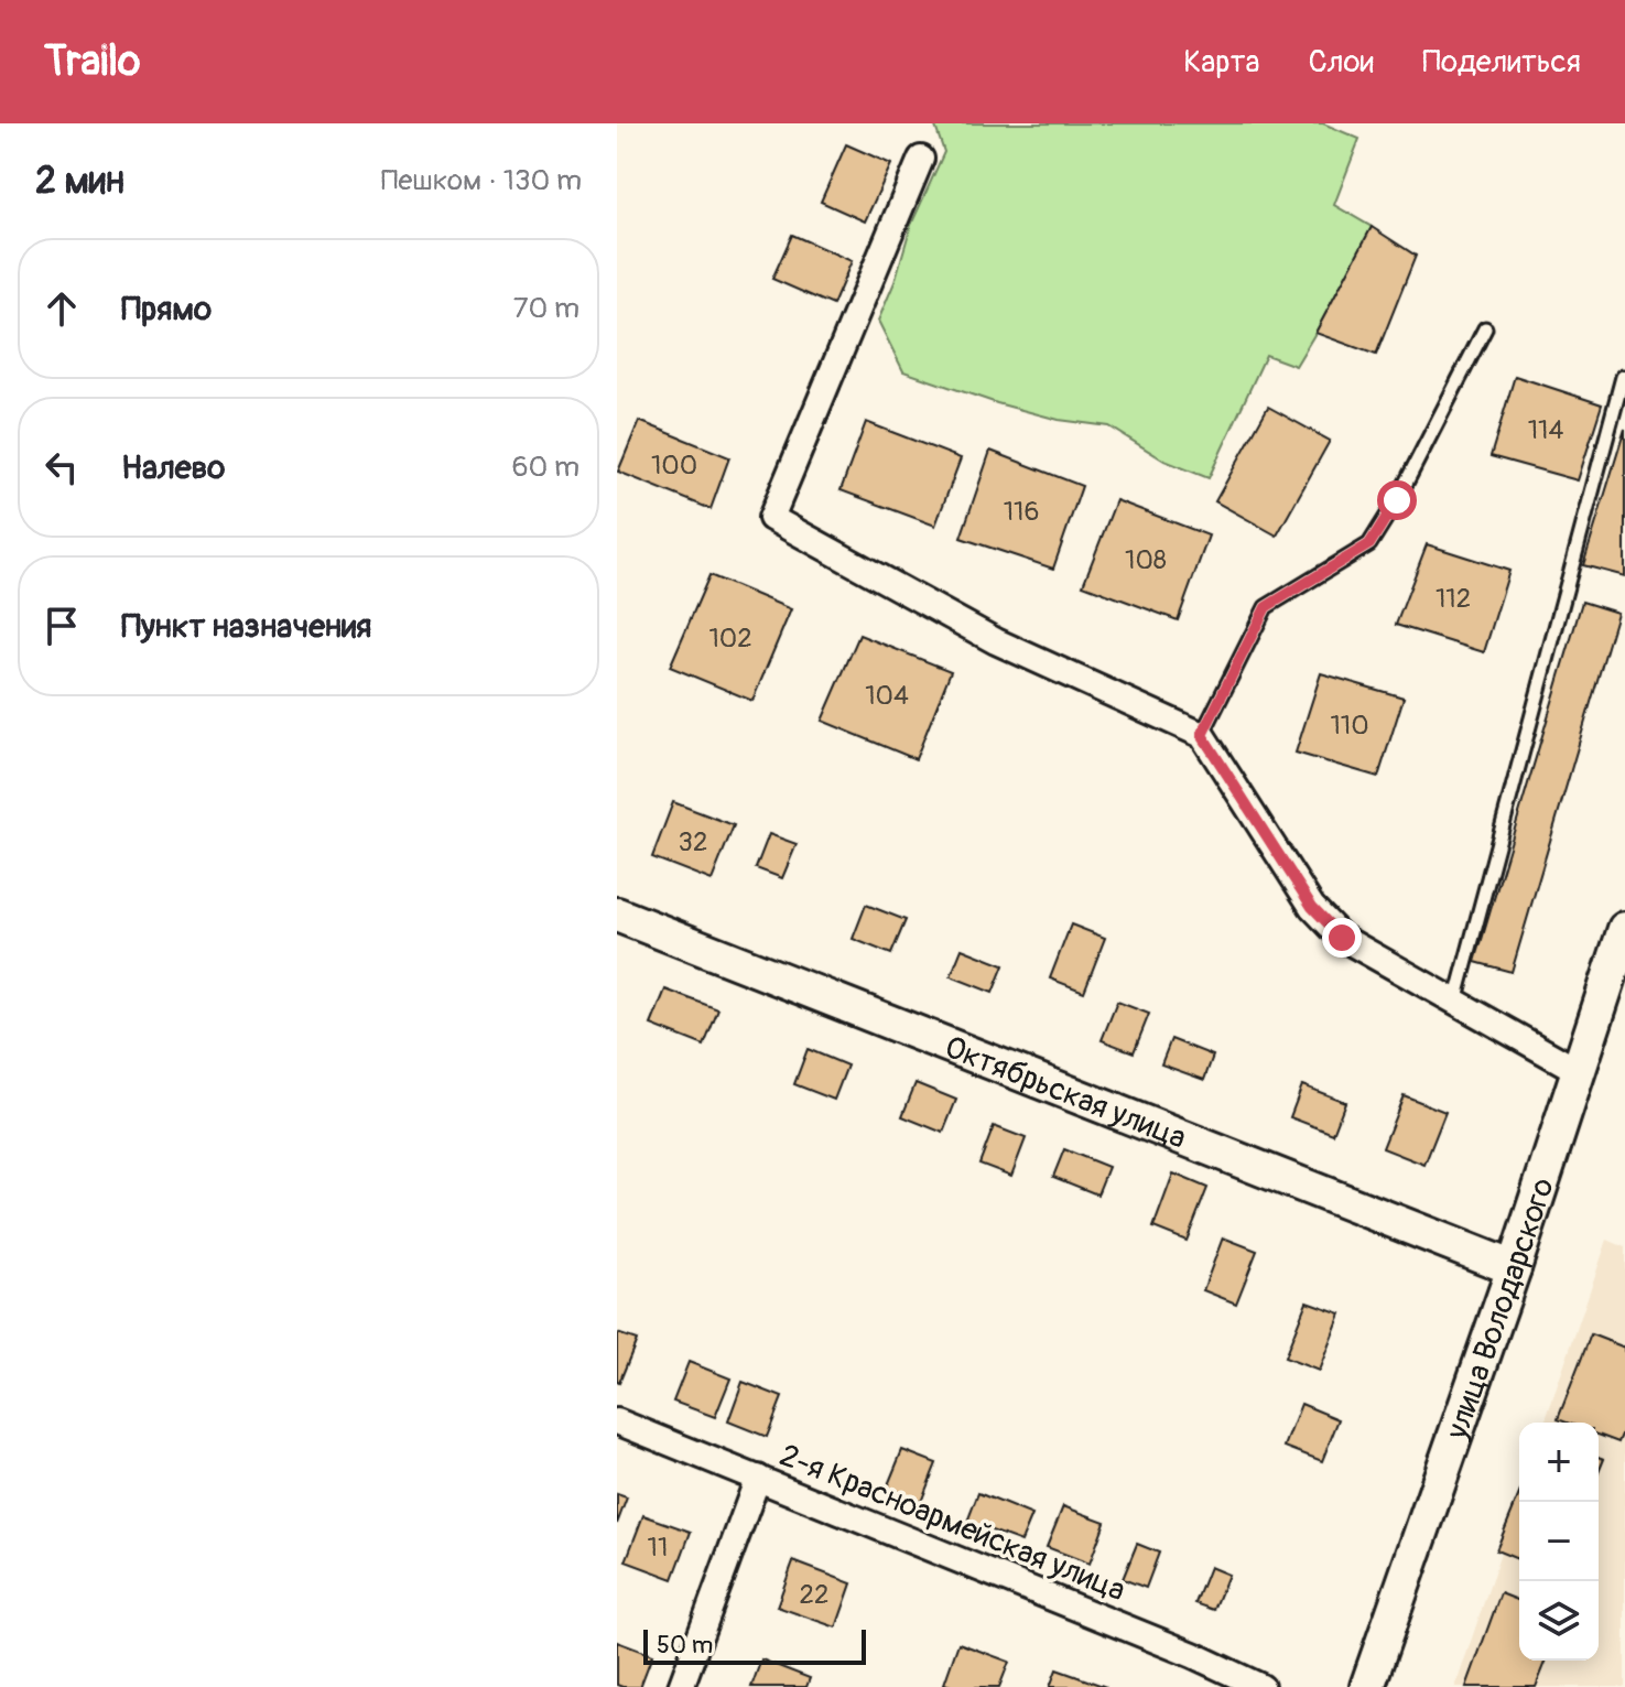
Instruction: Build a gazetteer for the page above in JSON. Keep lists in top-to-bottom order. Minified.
{"streets":{"street":["Октябрьская улица","улица Володарского","2-я Красноармейская улица"]},"crossings":[["Октябрьская улица","улица Володарского"]],"house_numbers":["114","100","116","108","112","102","104","110","32","11","22"],"scale_bar":"50 m","page":{"header":"Trailo","nav":["Карта","Слои","Поделиться"],"heading":["2 мин","Пешком · 130 m"],"list":[["Прямо","70 m"],["Налево","60 m"],"Пункт назначения"],"map_buttons":["+","−"],"scale":"50 m"}}
